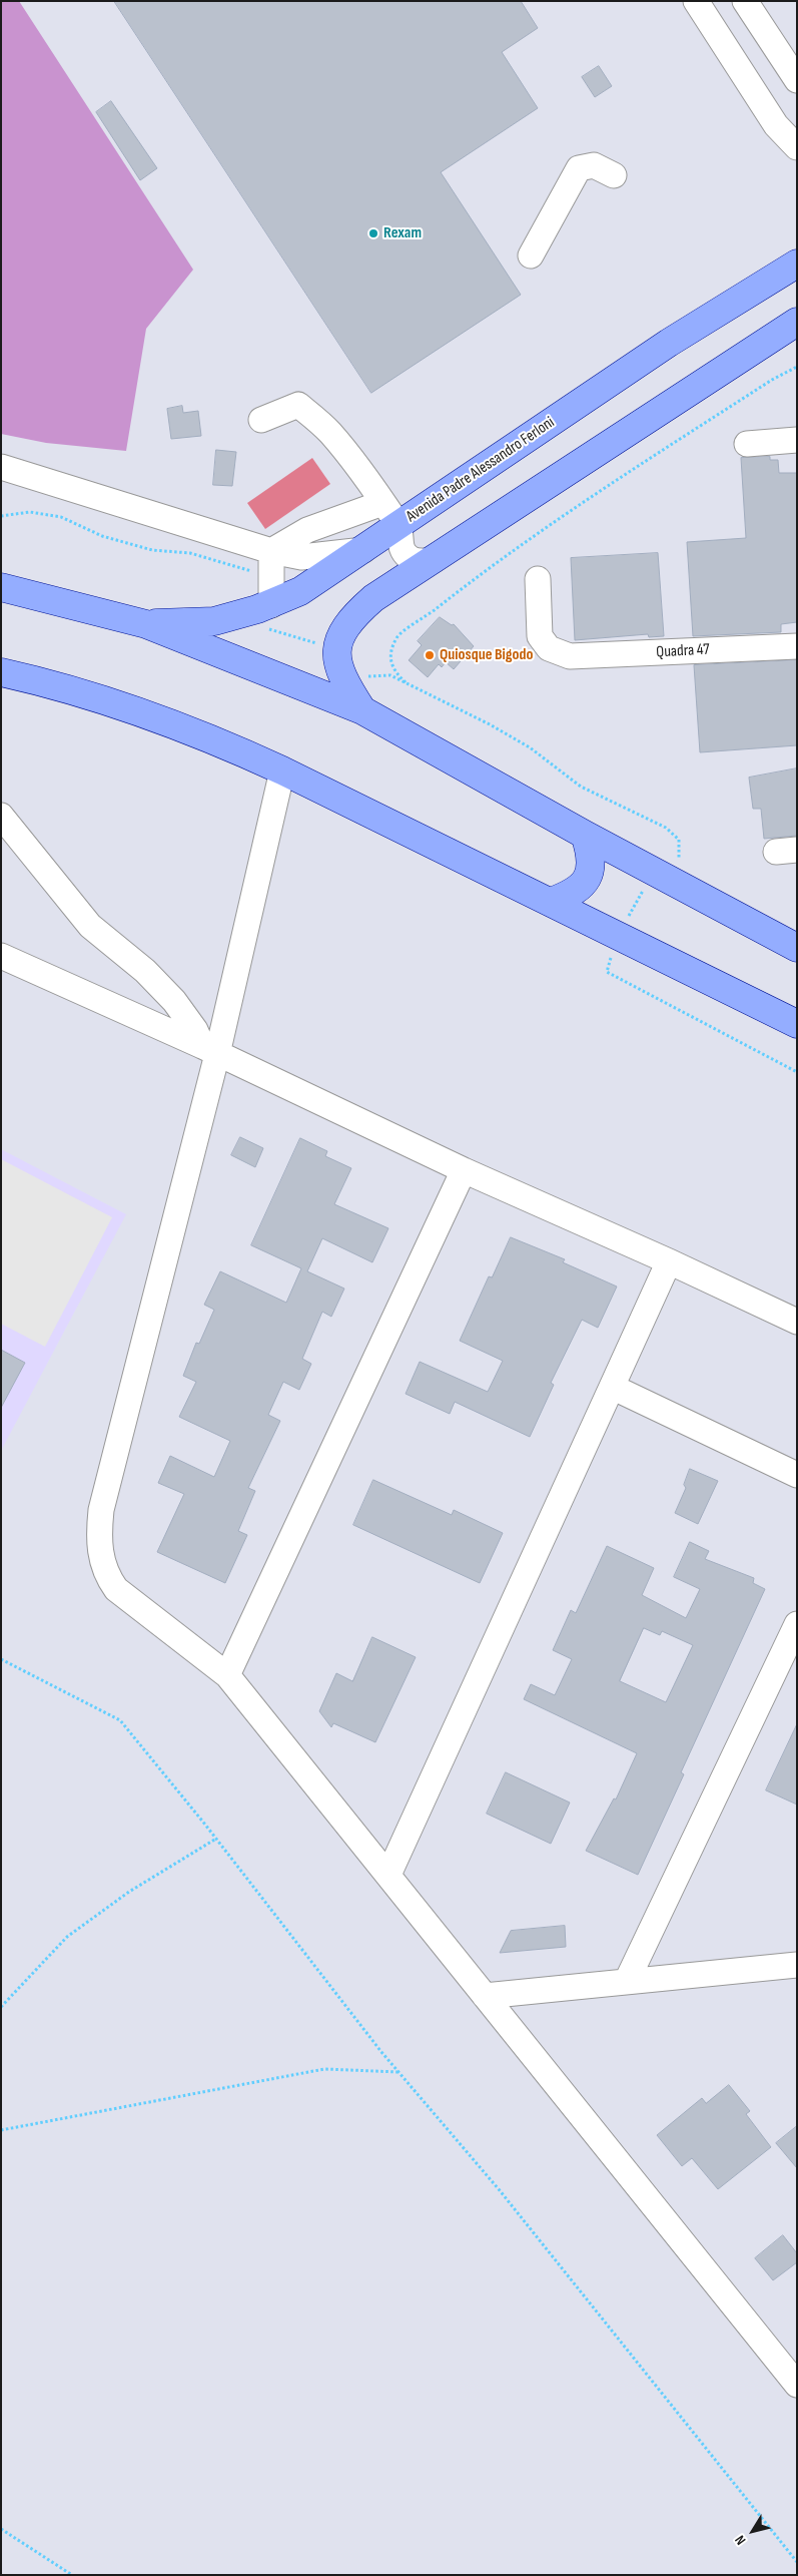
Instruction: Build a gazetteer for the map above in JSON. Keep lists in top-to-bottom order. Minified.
{"streets":{"main road":["Avenida Padre Alessandro Ferloni"],"street":["Quadra 47"]},"places":["Rexam","Quiosque Bigodo"],"north":"bottom left"}
